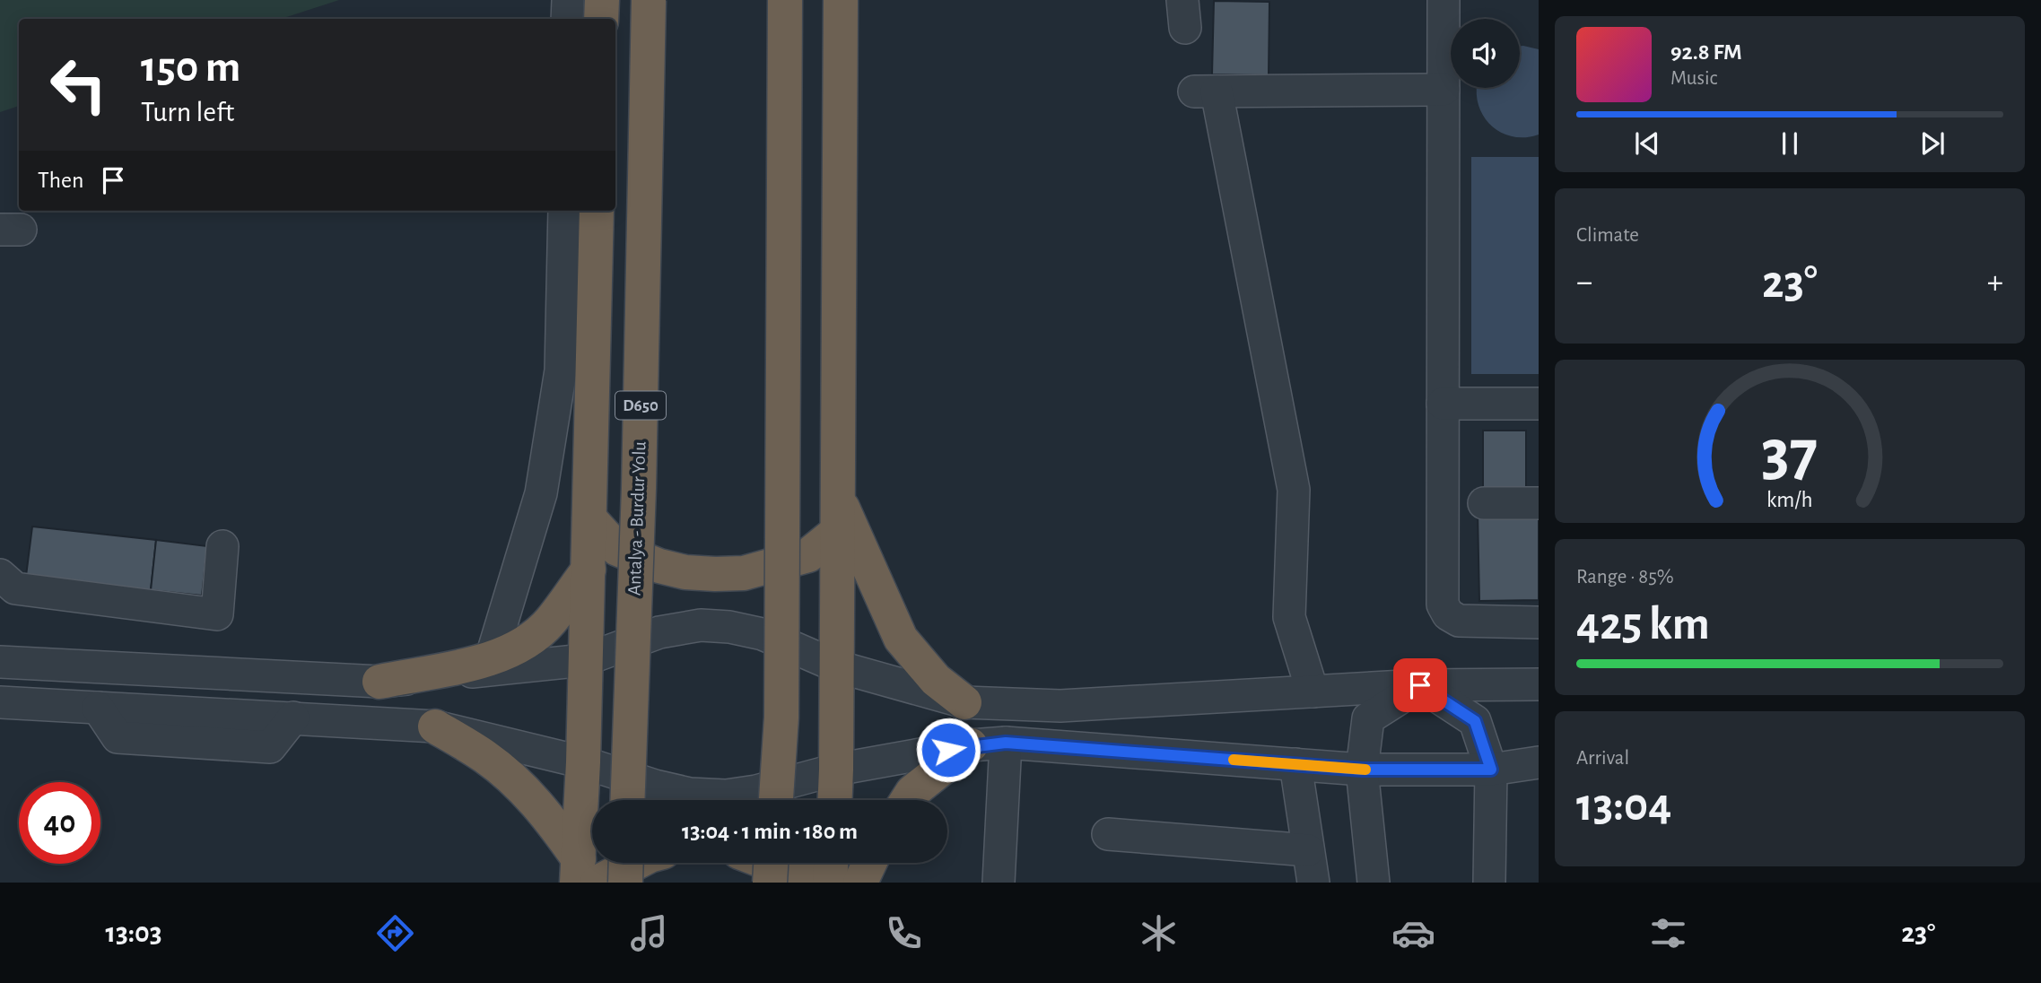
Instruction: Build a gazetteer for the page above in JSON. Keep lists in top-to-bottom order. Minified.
{"streets":{"highway":["D650","Antalya - Burdur Yolu"]},"page":{"turn":["150 m","Turn left"],"song":["92.8 FM","Music"],"then":"Then","tile":["Climate",["Range · 85%","425 km"],["Arrival","13:04"]],"heat":["−","23°","+"],"limit":"40","trip":"13:04 · 1 min · 180 m","tabs":["13:03","23°"],"gauge":["37","km/h"]}}
